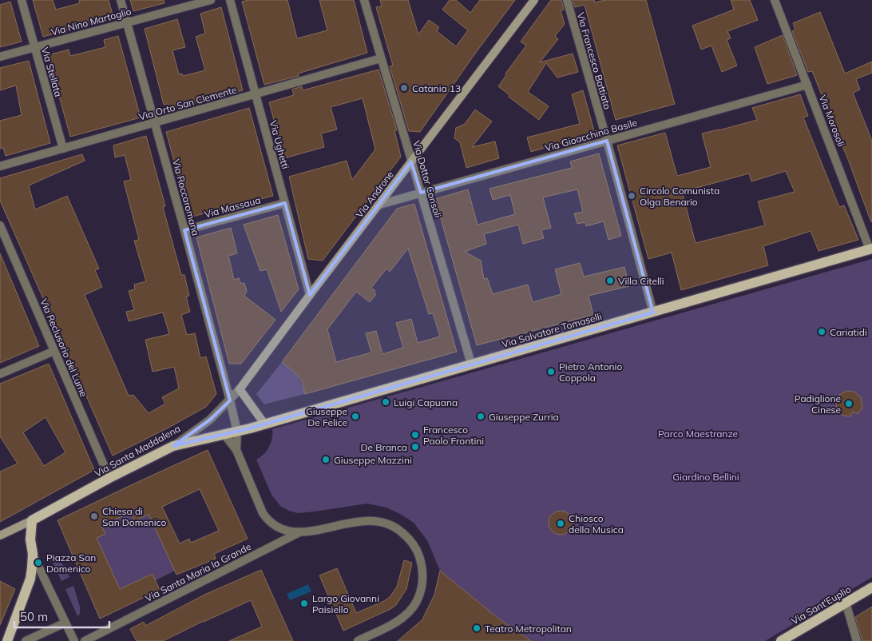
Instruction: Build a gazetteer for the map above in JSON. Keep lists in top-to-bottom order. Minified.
{"streets":{"main road":["Via Androne","Via Salvatore Tomaselli","Via Santa Maddalena","Via Sant'Euplio"],"street":["Via Nino Martoglio","Via Francesco Battiato","Via Stellata","Via Orto San Clemente","Via Morosoli","Via Gioacchino Basile","Via Ughetti","Via Dottor Consoli","Via Roccaromana","Via Massaua","Via Reclusorio del Lume","Via Santa Maria la Grande"]},"crossings":[["Via Nino Martoglio","Via Stellata"],["Via Nino Martoglio","Via Roccaromana"],["Via Francesco Battiato","Via Gioacchino Basile"],["Via Francesco Battiato","Via Salvatore Tomaselli"],["Via Stellata","Via Orto San Clemente"],["Via Orto San Clemente","Via Ughetti"],["Via Orto San Clemente","Via Dottor Consoli"],["Via Orto San Clemente","Via Roccaromana"],["Via Morosoli","Via Gioacchino Basile"],["Via Morosoli","Via Salvatore Tomaselli"],["Via Gioacchino Basile","Via Dottor Consoli"],["Via Gioacchino Basile","Via Androne"],["Via Ughetti","Via Androne"],["Via Ughetti","Via Massaua"],["Via Dottor Consoli","Via Androne"],["Via Dottor Consoli","Via Salvatore Tomaselli"],["Via Androne","Via Roccaromana"],["Via Androne","Via Santa Maddalena"],["Via Roccaromana","Via Massaua"],["Via Roccaromana","Via Salvatore Tomaselli"],["Via Roccaromana","Via Santa Maddalena"],["Via Salvatore Tomaselli","Via Santa Maddalena"],["Via Reclusorio del Lume","Via Santa Maddalena"]],"parks":["Parco Maestranze","Giardino Bellini"],"places":["Catania 13","Circolo Comunista Olga Benario","Villa Citelli","Cariatidi","Pietro Antonio Coppola","Luigi Capuana","Padiglione Cinese","Giuseppe De Felice","Giuseppe Zurria","Francesco Paolo Frontini","De Branca","Giuseppe Mazzini","Chiesa di San Domenico","Chiosco della Musica","Piazza San Domenico","Largo Giovanni Paisiello","Teatro Metropolitan"],"scale_bar":"50 m"}
